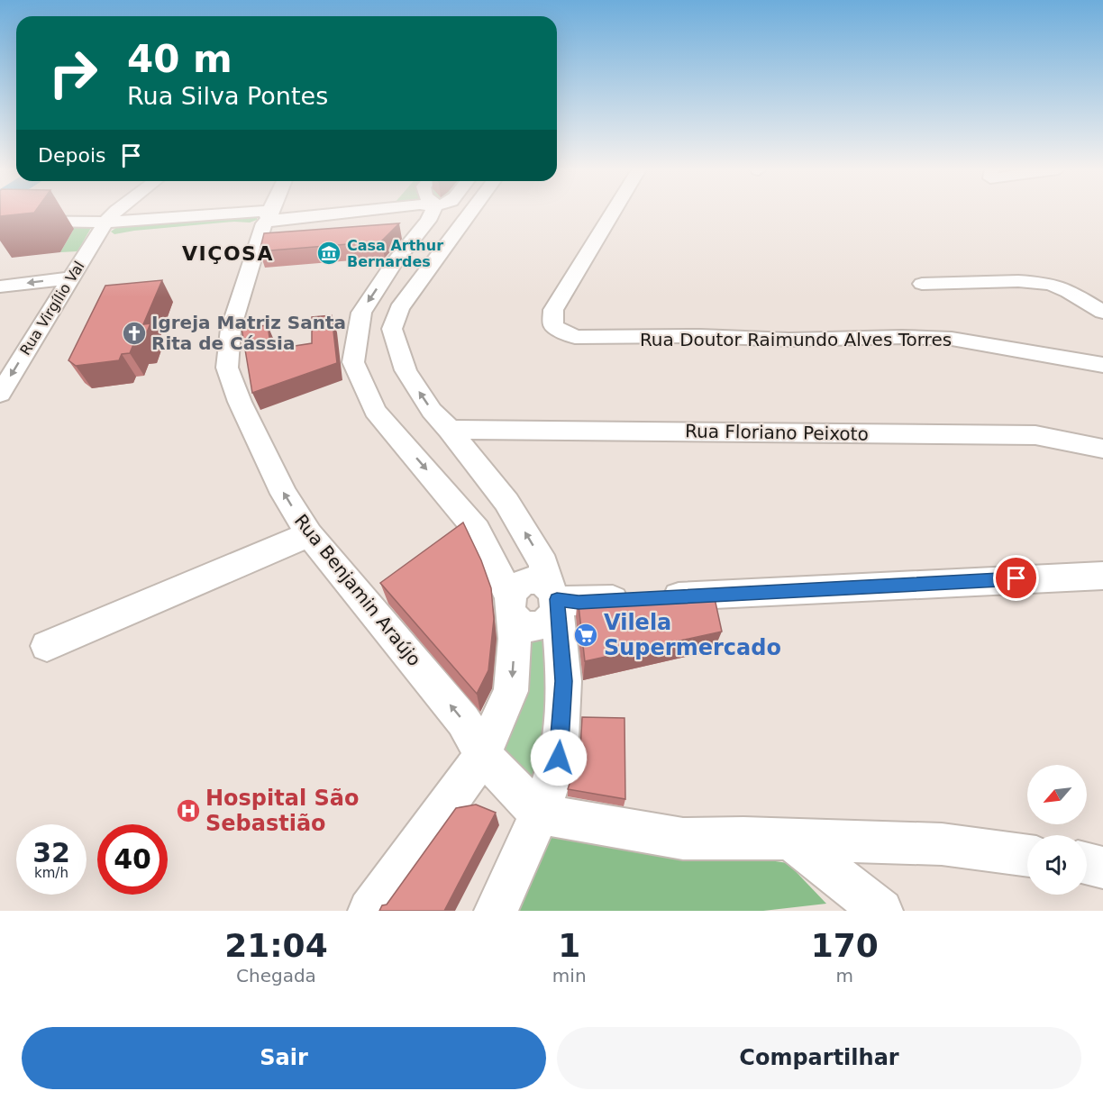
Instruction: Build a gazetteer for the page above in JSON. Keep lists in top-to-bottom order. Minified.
{"streets":{"street":["Rua Virgílio Val","Rua Doutor Raimundo Alves Torres","Rua Floriano Peixoto","Rua Benjamin Araújo"]},"one_way":["Rua Virgílio Val"],"districts":["VIÇOSA"],"places":{"museum":["Casa Arthur Bernardes"],"church":["Igreja Matriz Santa Rita de Cássia"],"supermarket":["Vilela Supermercado"],"hospital":["Hospital São Sebastião"]},"north":"bottom left","page":{"turn":["40 m","Rua Silva Pontes"],"then":"Depois","speed":"32 km/h","limit":"40","eta":["21:04","Chegada","1","min","170","m"],"buttons":["Sair","Compartilhar"]}}
